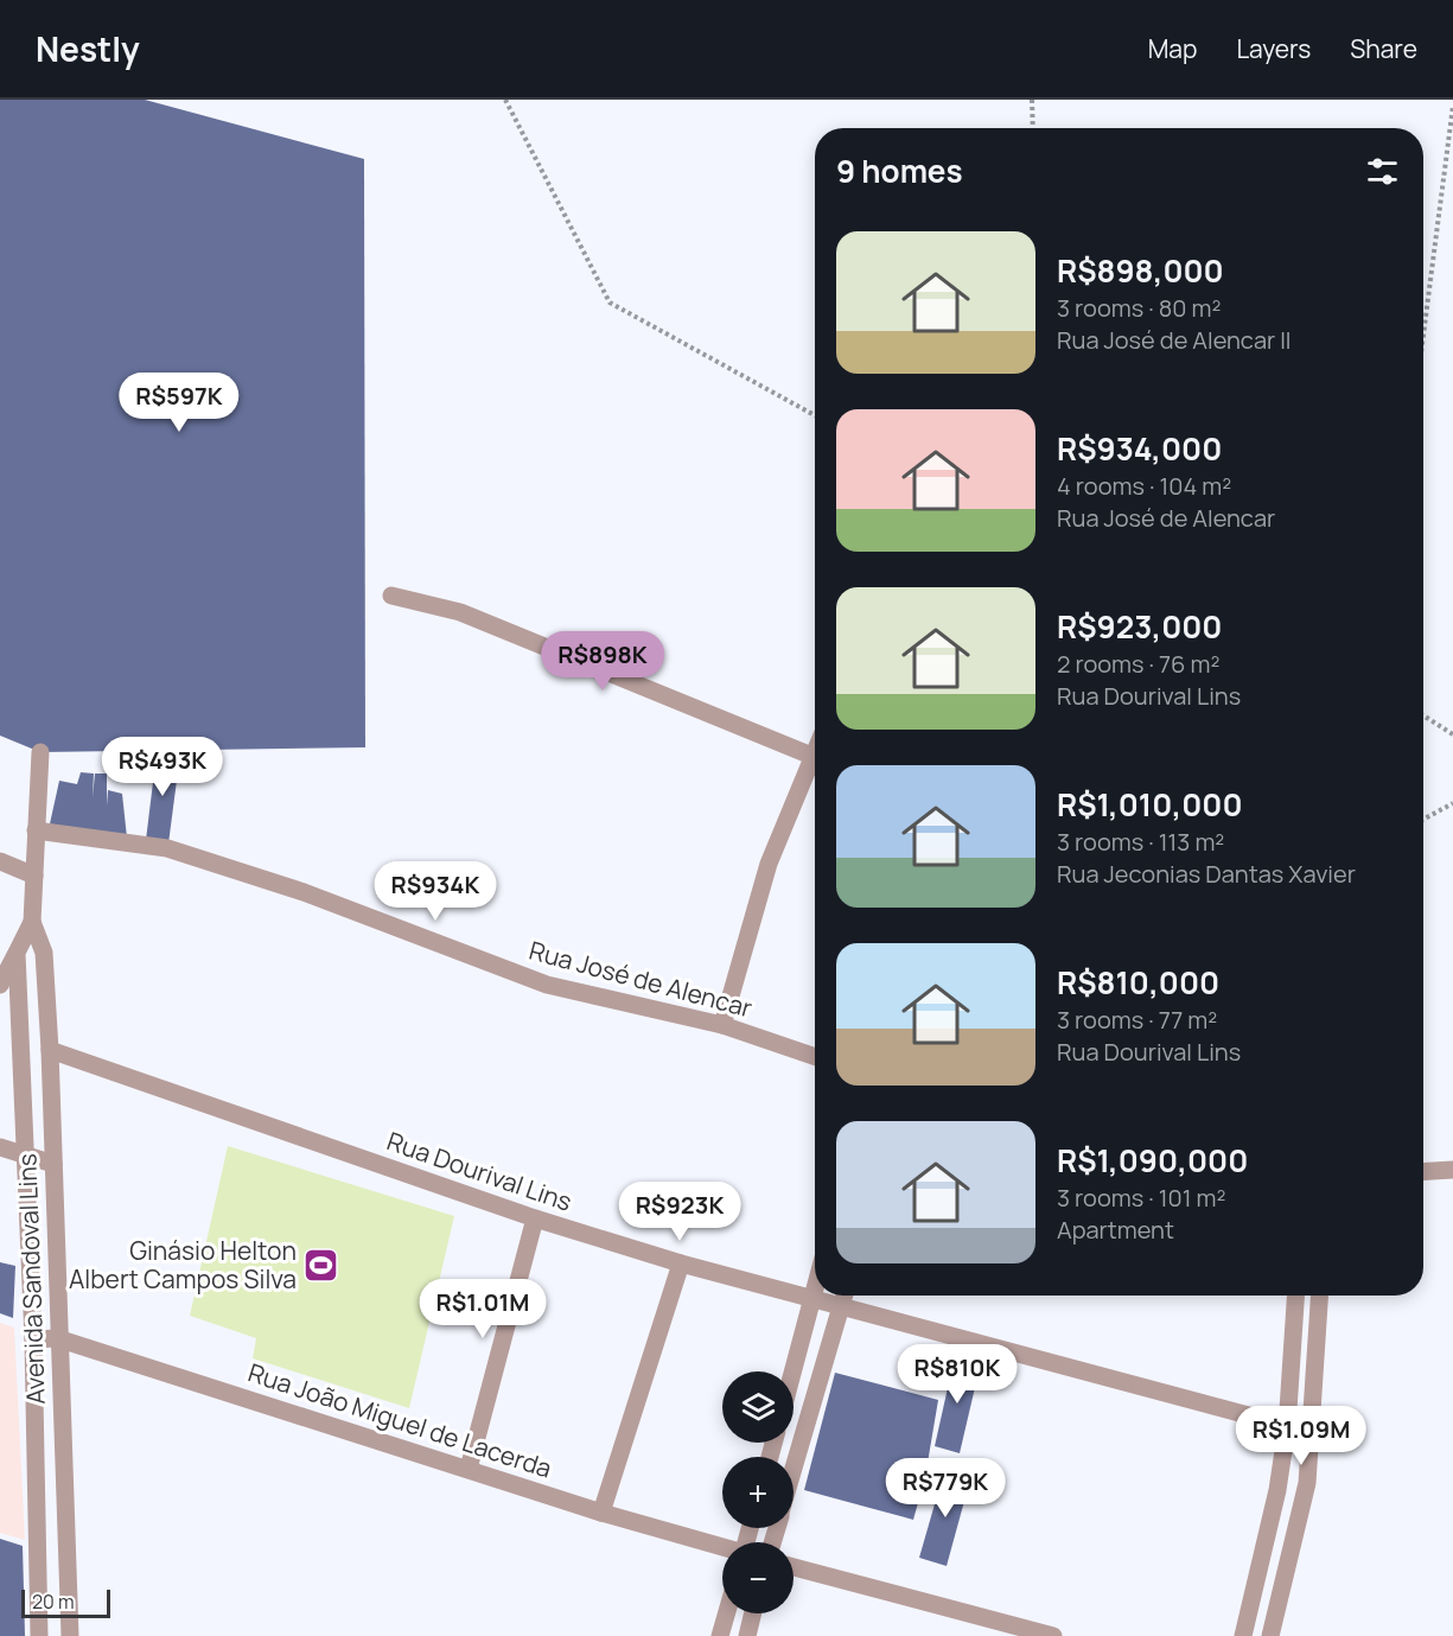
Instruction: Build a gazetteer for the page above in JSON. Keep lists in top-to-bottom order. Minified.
{"streets":{"street":["Rua José de Alencar","Rua Dourival Lins","Avenida Sandoval Lins","Rua João Miguel de Lacerda"]},"crossings":[["Rua José de Alencar","Avenida Sandoval Lins"],["Rua Dourival Lins","Avenida Sandoval Lins"],["Avenida Sandoval Lins","Rua João Miguel de Lacerda"]],"places":{"sports":["Ginásio Helton Albert Campos Silva"]},"scale_bar":"20 m","page":{"header":"Nestly","nav":["Map","Layers","Share"],"heading":"9 homes","list":[{"name":"R$898,000","note":"3 rooms · 80 m² · Rua José de Alencar II"},{"name":"R$934,000","note":"4 rooms · 104 m² · Rua José de Alencar"},{"name":"R$923,000","note":"2 rooms · 76 m² · Rua Dourival Lins"},{"name":"R$1,010,000","note":"3 rooms · 113 m² · Rua Jeconias Dantas Xavier"},{"name":"R$810,000","note":"3 rooms · 77 m² · Rua Dourival Lins"},{"name":"R$1,090,000","note":"3 rooms · 101 m² · Apartment"}],"price":["R$597K","R$898K","R$493K","R$934K","R$923K","R$1.01M","R$810K","R$1.09M","R$779K"],"map_buttons":["+","−"],"scale":"20 m"}}
